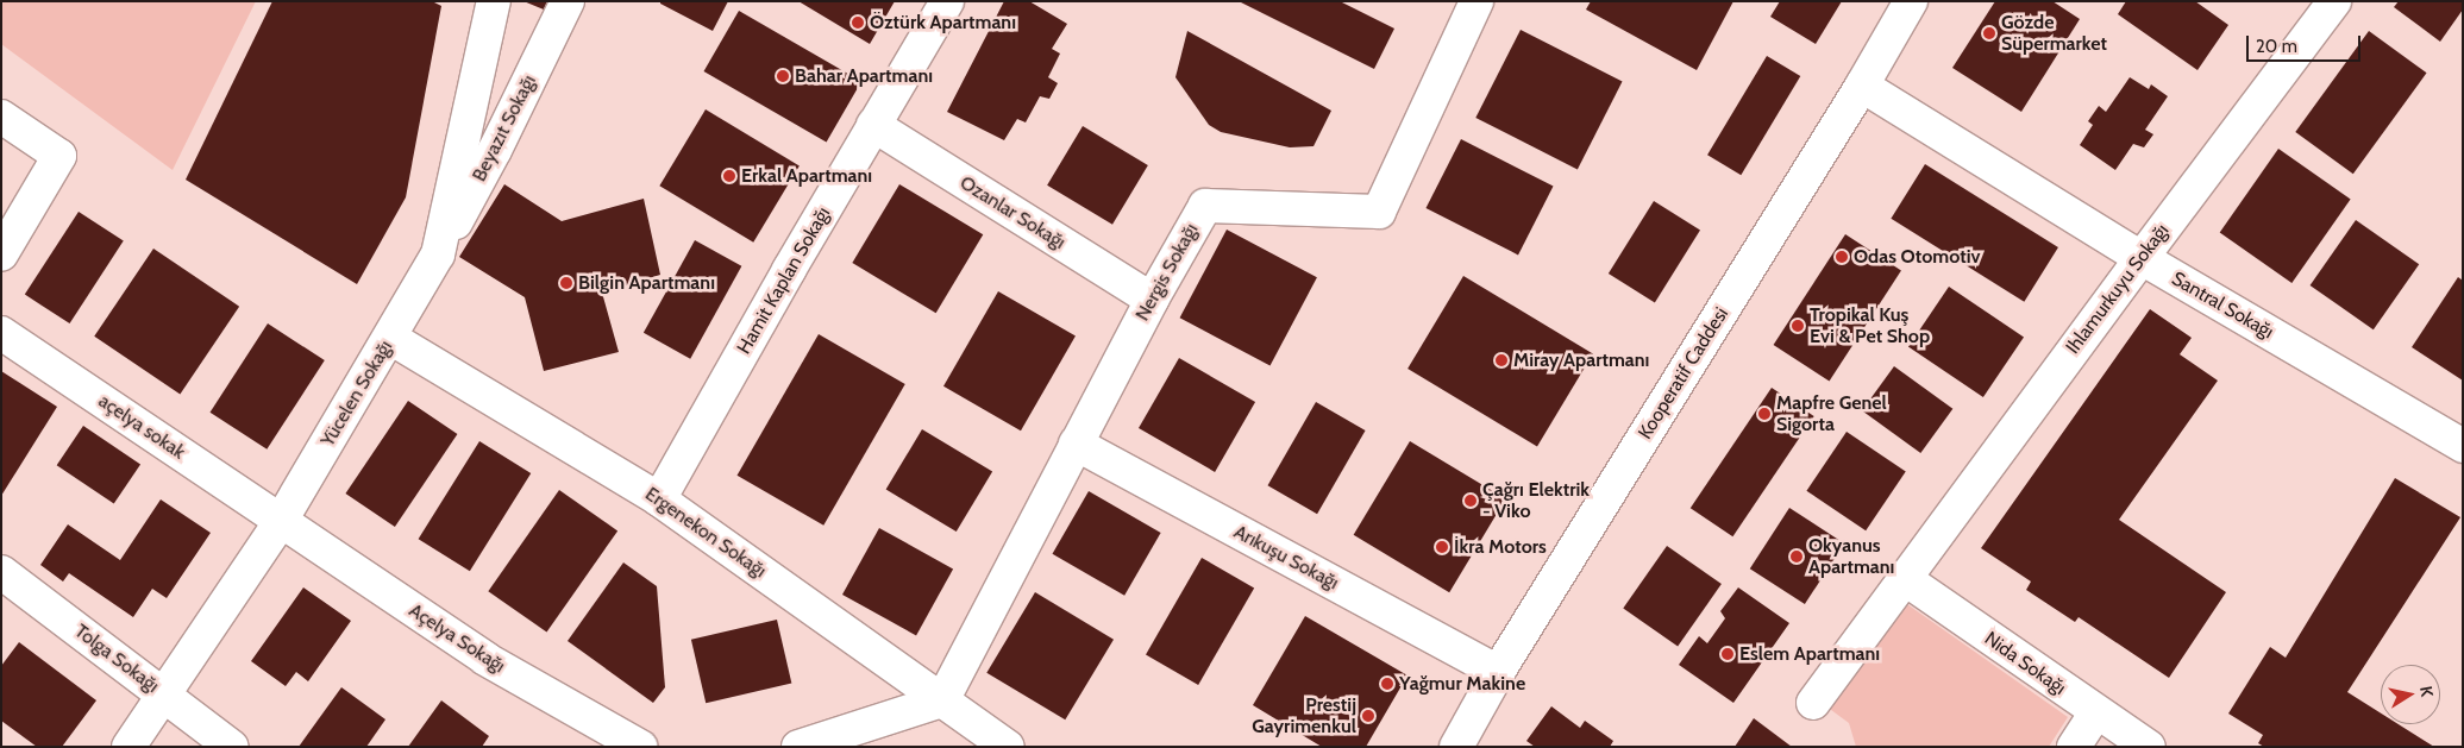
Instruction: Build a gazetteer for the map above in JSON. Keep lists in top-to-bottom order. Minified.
{"streets":{"street":["Beyazıt Sokağı","Ozanlar Sokağı","Nergis Sokağı","Hamit Kaplan Sokağı","Ihlamurkuyu Sokağı","Santral Sokağı","Kooperatif Caddesi","Yücelen Sokağı","açelya sokak","Ergenekon Sokağı","Arıkuşu Sokağı","Açelya Sokağı","Tolga Sokağı","Nida Sokağı"]},"crossings":[["Beyazıt Sokağı","Yücelen Sokağı"],["Ozanlar Sokağı","Nergis Sokağı"],["Ozanlar Sokağı","Hamit Kaplan Sokağı"],["Nergis Sokağı","Ergenekon Sokağı"],["Nergis Sokağı","Arıkuşu Sokağı"],["Hamit Kaplan Sokağı","Ergenekon Sokağı"],["Ihlamurkuyu Sokağı","Santral Sokağı"],["Ihlamurkuyu Sokağı","Nida Sokağı"],["Santral Sokağı","Kooperatif Caddesi"],["Kooperatif Caddesi","Arıkuşu Sokağı"],["Yücelen Sokağı","açelya sokak"],["Yücelen Sokağı","Ergenekon Sokağı"],["Yücelen Sokağı","Açelya Sokağı"],["Yücelen Sokağı","Tolga Sokağı"],["açelya sokak","Açelya Sokağı"]],"places":["Öztürk Apartmanı","Gözde Süpermarket","Bahar Apartmanı","Erkal Apartmanı","Odas Otomotiv","Bilgin Apartmanı","Tropikal Kuş Evi & Pet Shop","Miray Apartmanı","Mapfre Genel Sigorta","Çağrı Elektrik - Viko","İkra Motors","Okyanus Apartmanı","Eslem Apartmanı","Yağmur Makine","Prestij Gayrimenkul"],"scale_bar":"20 m","north":"right"}
